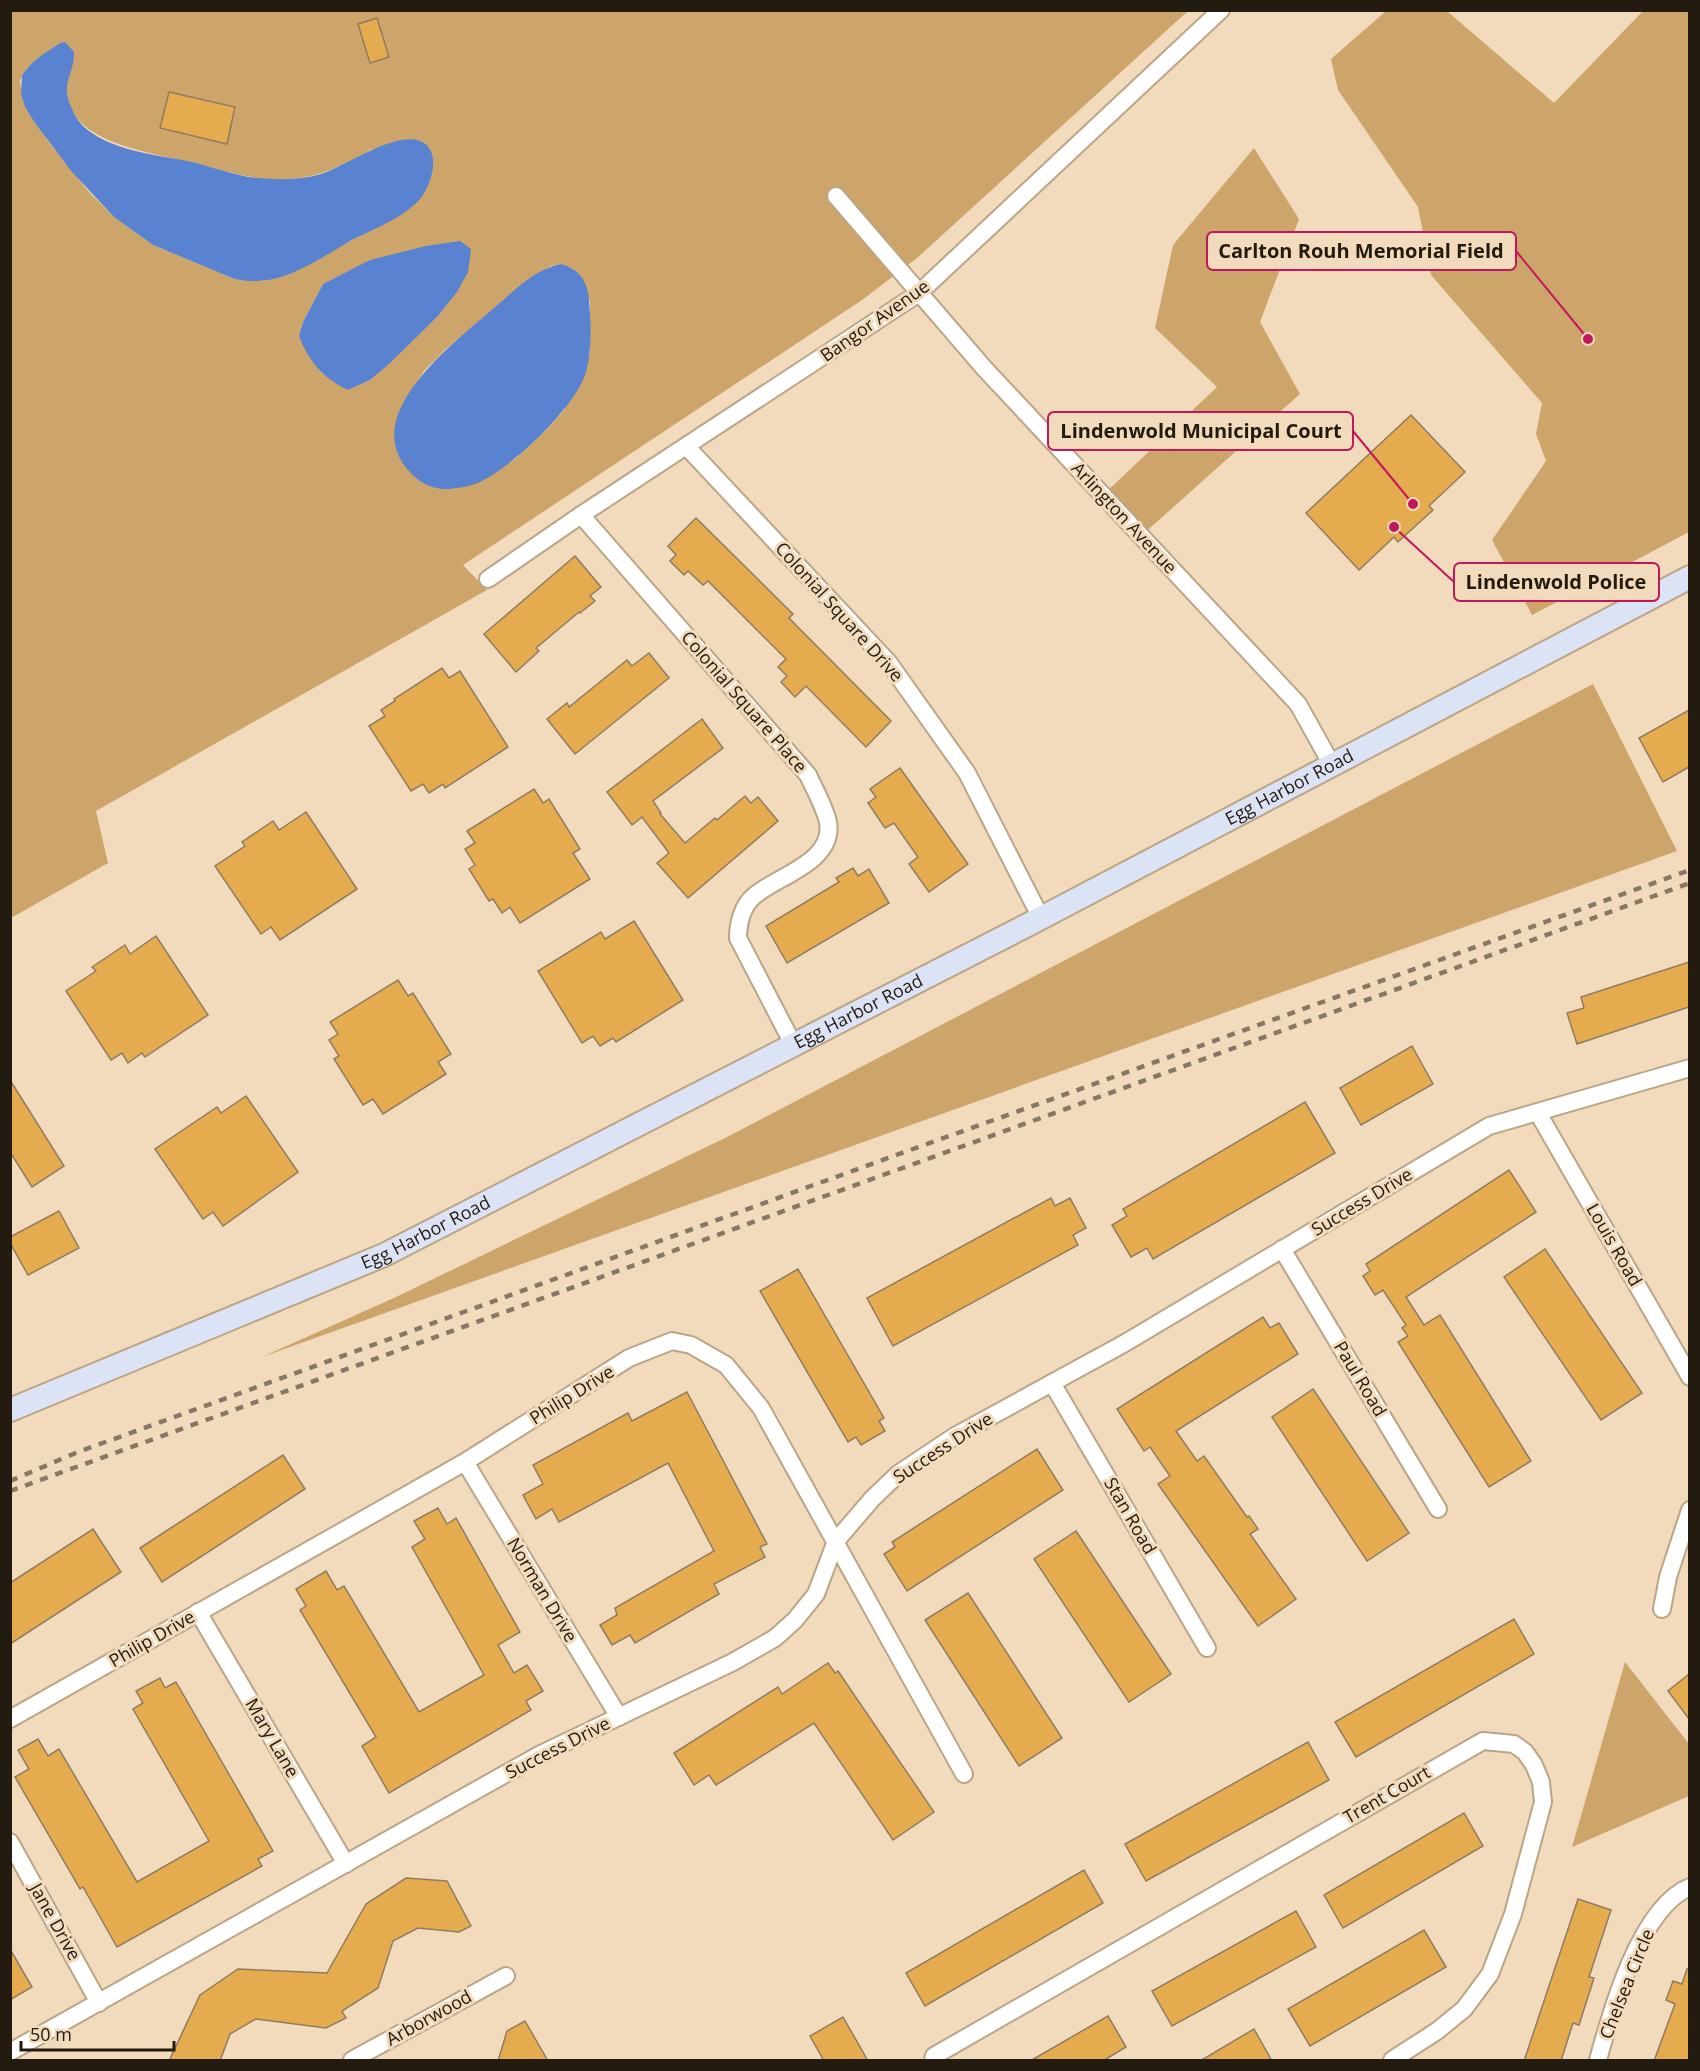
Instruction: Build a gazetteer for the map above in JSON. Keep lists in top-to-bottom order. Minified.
{"streets":{"street":["Bangor Avenue","Arlington Avenue","Colonial Square Drive","Colonial Square Place","Egg Harbor Road","Success Drive","Louis Road","Paul Road","Philip Drive","Stan Road","Norman Drive","Mary Lane","Trent Court","Jane Drive","Chelsea Circle","Arborwood"]},"crossings":[["Bangor Avenue","Arlington Avenue"],["Bangor Avenue","Colonial Square Drive"],["Bangor Avenue","Colonial Square Place"],["Arlington Avenue","Egg Harbor Road"],["Colonial Square Drive","Egg Harbor Road"],["Colonial Square Place","Egg Harbor Road"],["Success Drive","Louis Road"],["Success Drive","Paul Road"],["Success Drive","Philip Drive"],["Success Drive","Stan Road"],["Success Drive","Norman Drive"],["Success Drive","Mary Lane"],["Success Drive","Jane Drive"],["Philip Drive","Norman Drive"],["Philip Drive","Mary Lane"]],"places":["Carlton Rouh Memorial Field","Lindenwold Municipal Court","Lindenwold Police"],"scale_bar":"50 m"}
